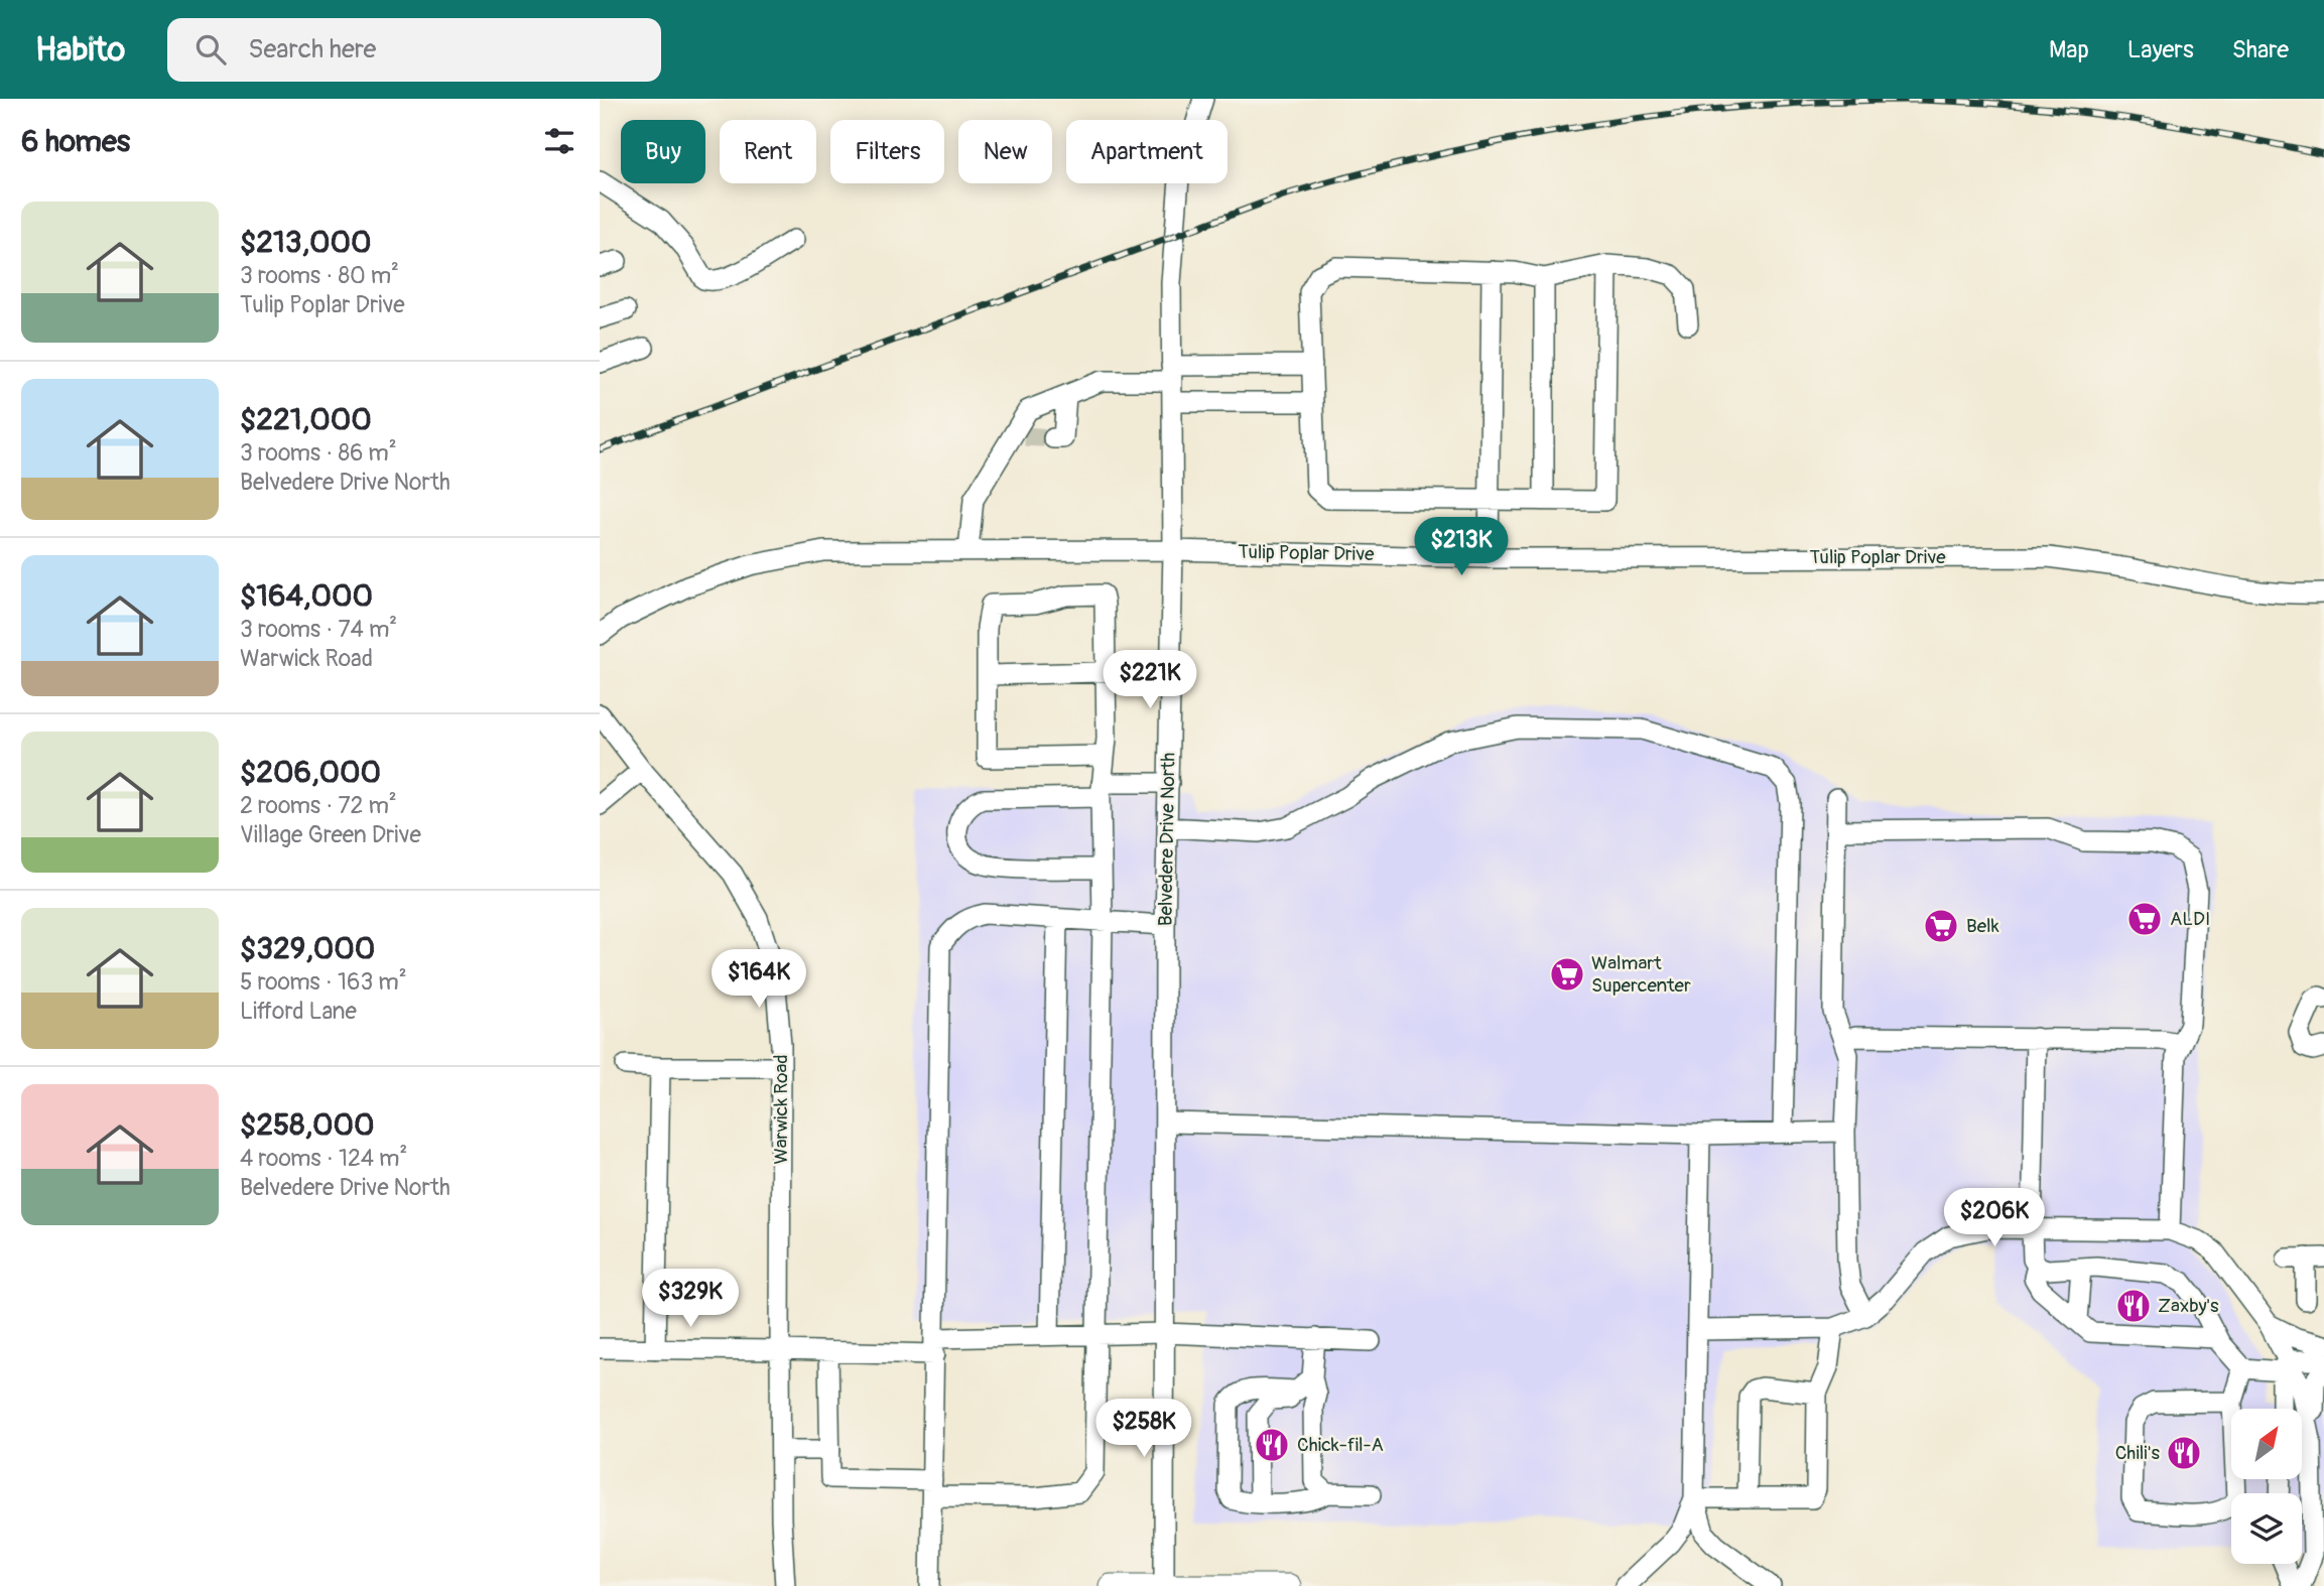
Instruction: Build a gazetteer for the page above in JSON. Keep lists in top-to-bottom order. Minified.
{"streets":{"street":["Tulip Poplar Drive","Belvedere Drive North","Warwick Road"]},"crossings":[["Tulip Poplar Drive","Belvedere Drive North"]],"places":{"supermarket":["ALDI","Belk","Walmart Supercenter"],"restaurant":["Zaxby's","Chick-fil-A","Chili's"]},"north":"top right","page":{"header":"Habito","search":"Search here","nav":["Map","Layers","Share"],"heading":"6 homes","chip":["Buy","Rent","Filters","New","Apartment"],"list":[{"name":"$213,000","note":"3 rooms · 80 m² · Tulip Poplar Drive"},{"name":"$221,000","note":"3 rooms · 86 m² · Belvedere Drive North"},{"name":"$164,000","note":"3 rooms · 74 m² · Warwick Road"},{"name":"$206,000","note":"2 rooms · 72 m² · Village Green Drive"},{"name":"$329,000","note":"5 rooms · 163 m² · Lifford Lane"},{"name":"$258,000","note":"4 rooms · 124 m² · Belvedere Drive North"}],"price":["$213K","$221K","$164K","$206K","$329K","$258K"]}}
